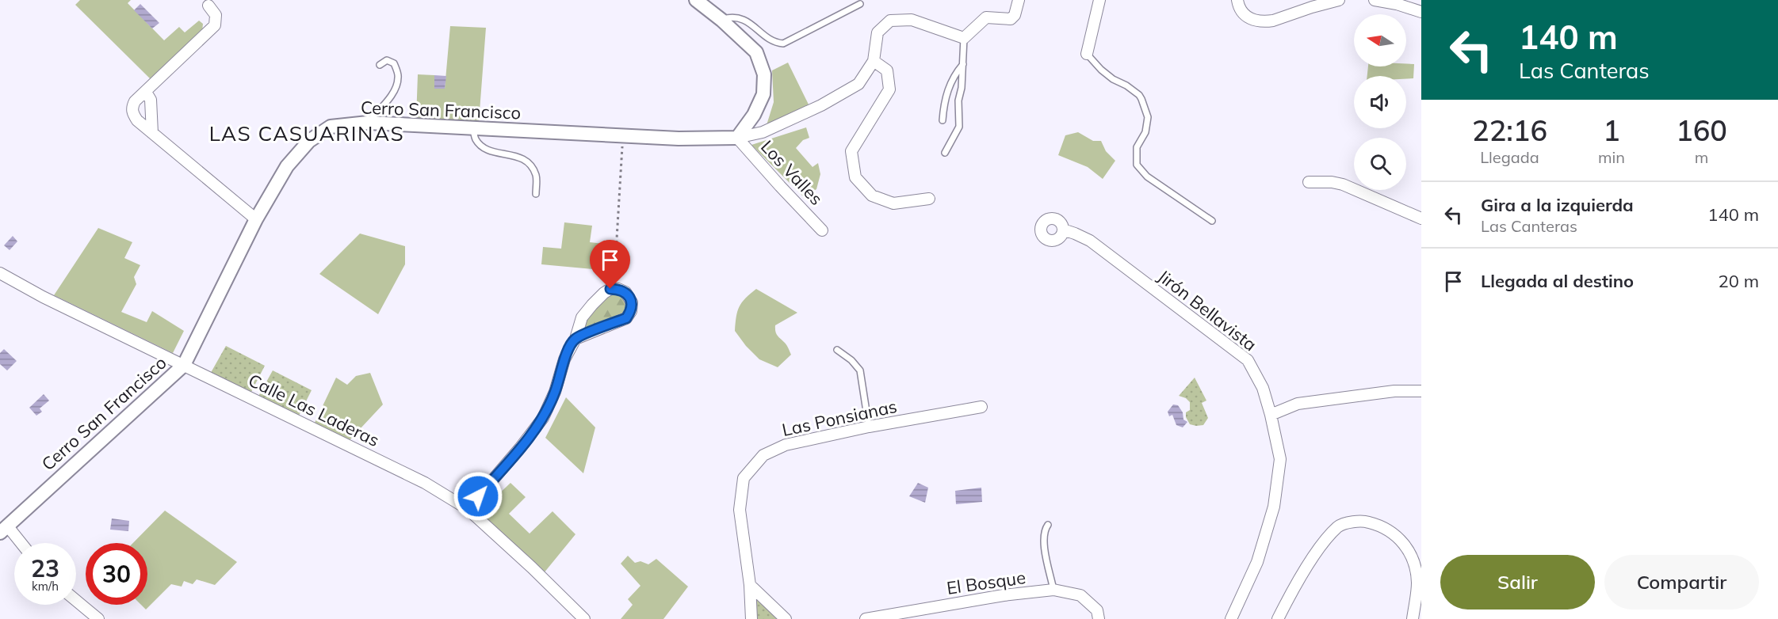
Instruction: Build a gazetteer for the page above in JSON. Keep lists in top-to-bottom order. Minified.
{"streets":{"street":["Cerro San Francisco","Los Valles","Jirón Bellavista","Calle Las Laderas","Las Ponsianas","El Bosque"]},"crossings":[["Cerro San Francisco","Los Valles"],["Cerro San Francisco","Calle Las Laderas"]],"districts":["LAS CASUARINAS"],"north":"left","page":{"turn":["140 m","Las Canteras"],"eta":["22:16","Llegada","1","min","160","m"],"list":[{"name":"Gira a la izquierda","note":"Las Canteras","value":"140 m"},{"name":"Llegada al destino","value":"20 m"}],"speed":"23 km/h","limit":"30","buttons":["Salir","Compartir"]}}
